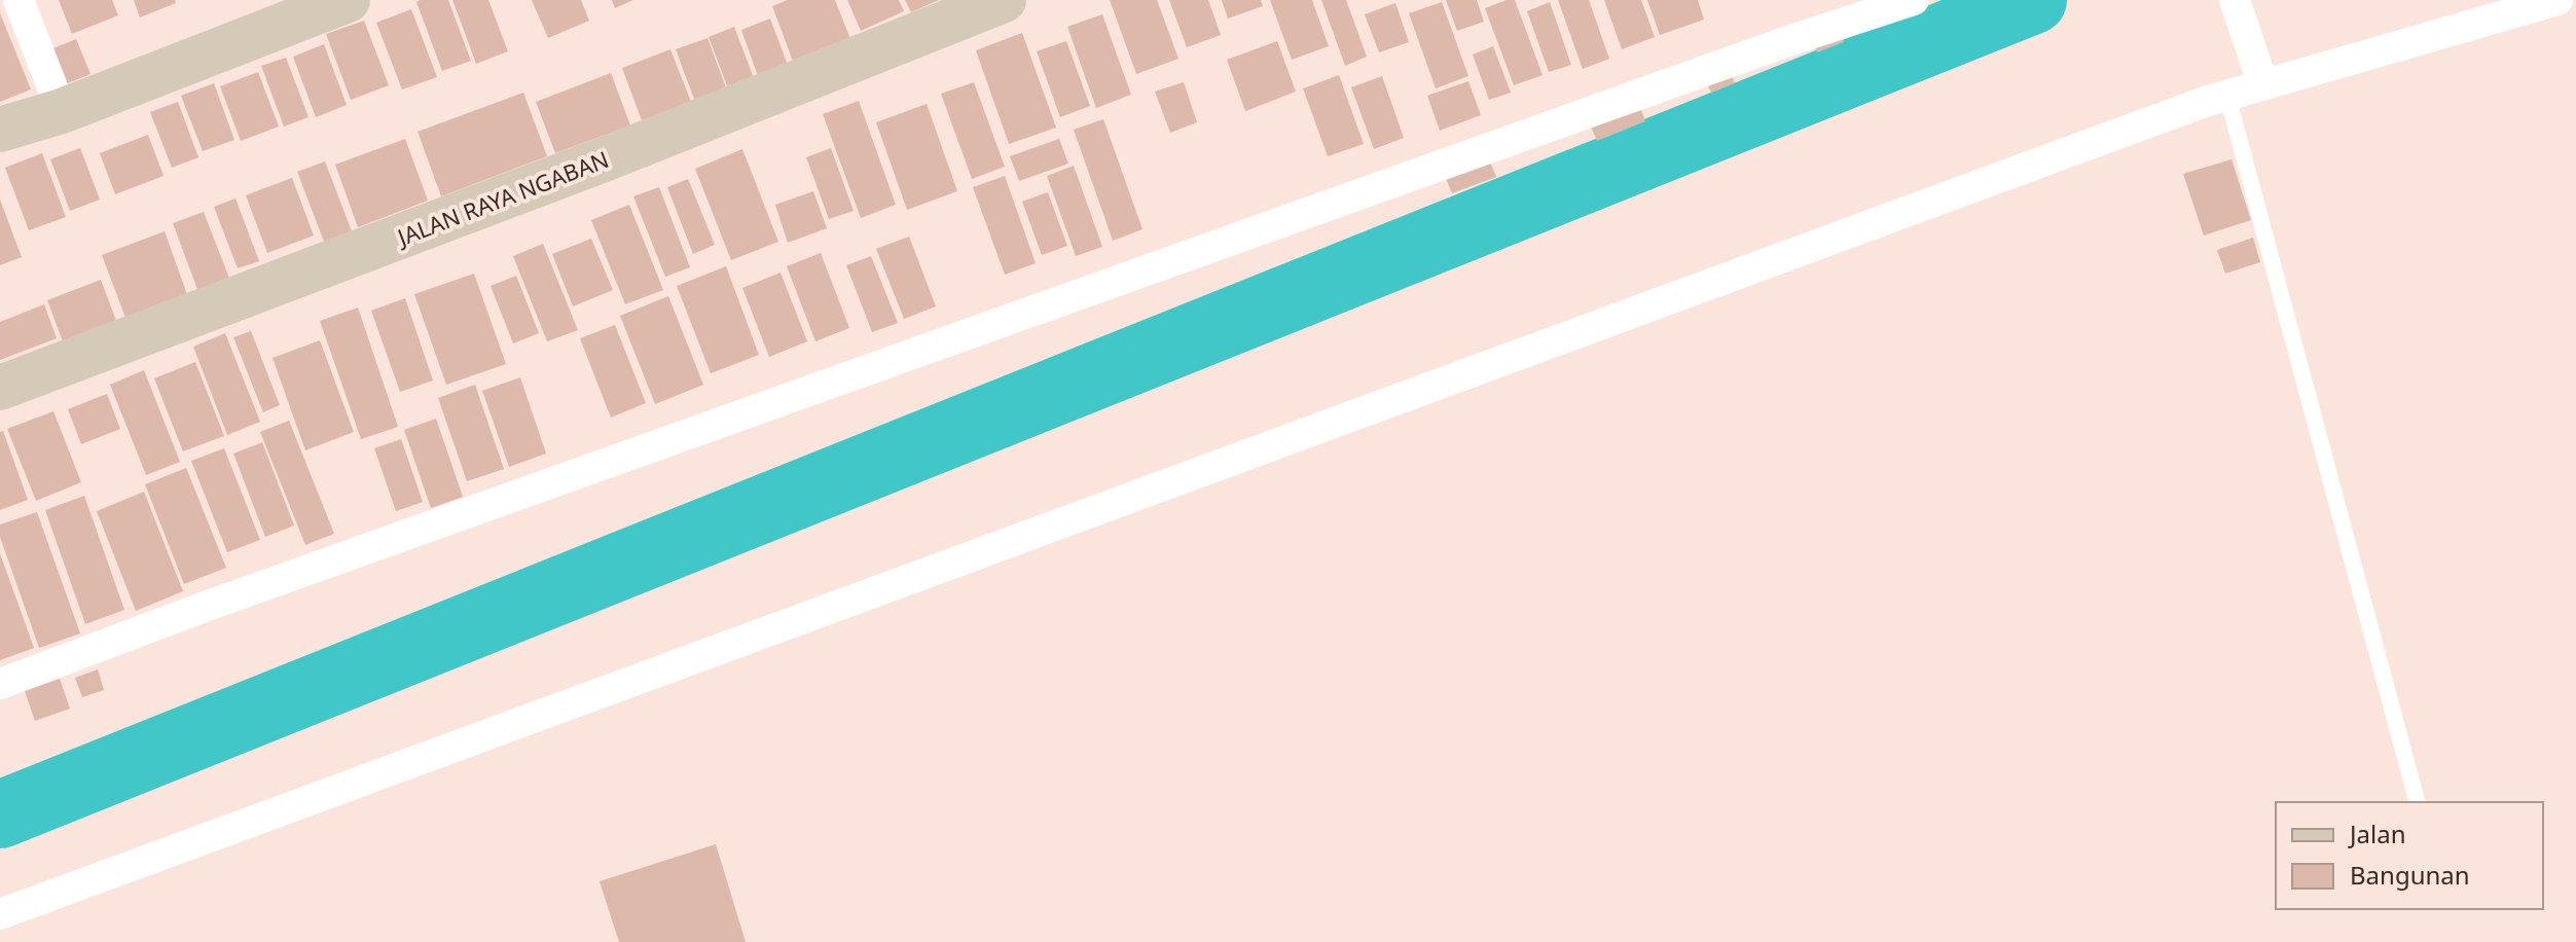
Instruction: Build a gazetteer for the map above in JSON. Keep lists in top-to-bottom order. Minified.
{"streets":{"street":["JALAN RAYA NGABAN"]},"legend":["Jalan","Bangunan"]}
